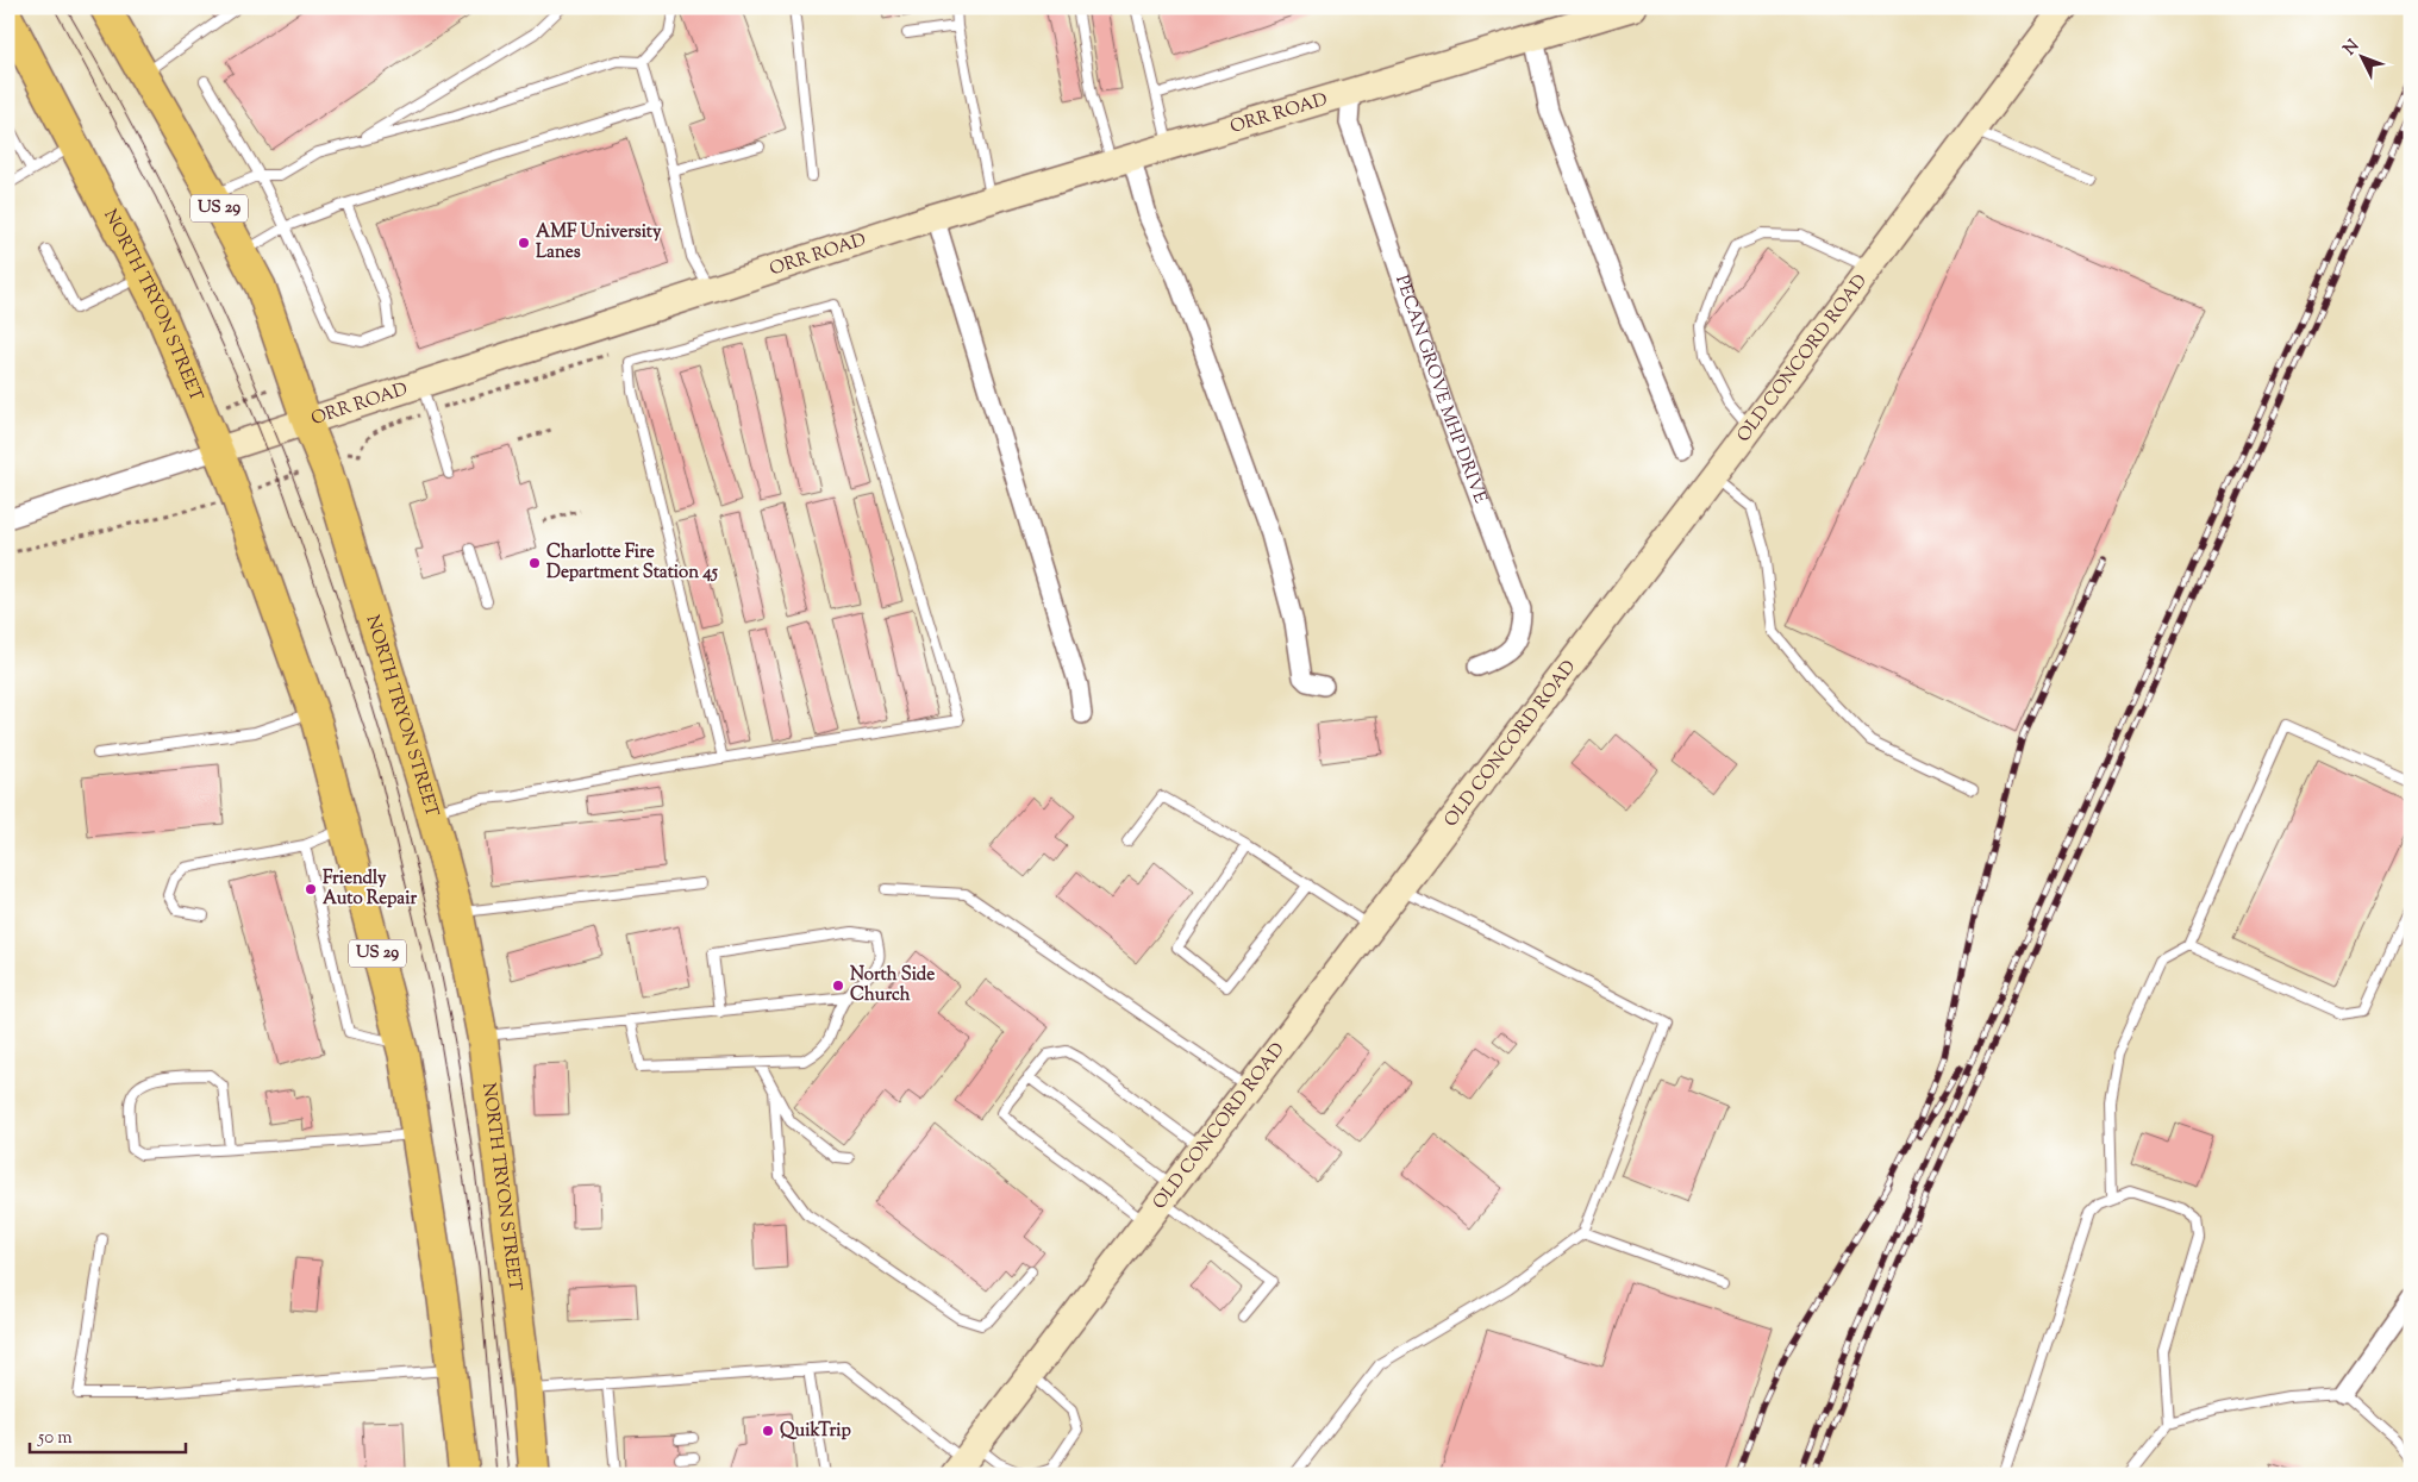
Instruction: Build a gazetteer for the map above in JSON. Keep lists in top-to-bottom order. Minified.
{"streets":{"main road":["US 29","NORTH TRYON STREET"],"street":["ORR ROAD","OLD CONCORD ROAD","PECAN GROVE MHP DRIVE"]},"crossings":[["ORR ROAD","NORTH TRYON STREET"],["ORR ROAD","PECAN GROVE MHP DRIVE"]],"places":["AMF University Lanes","Charlotte Fire Department Station 45","Friendly Auto Repair","North Side Church","QuikTrip"],"scale_bar":"50 m","north":"top left"}
